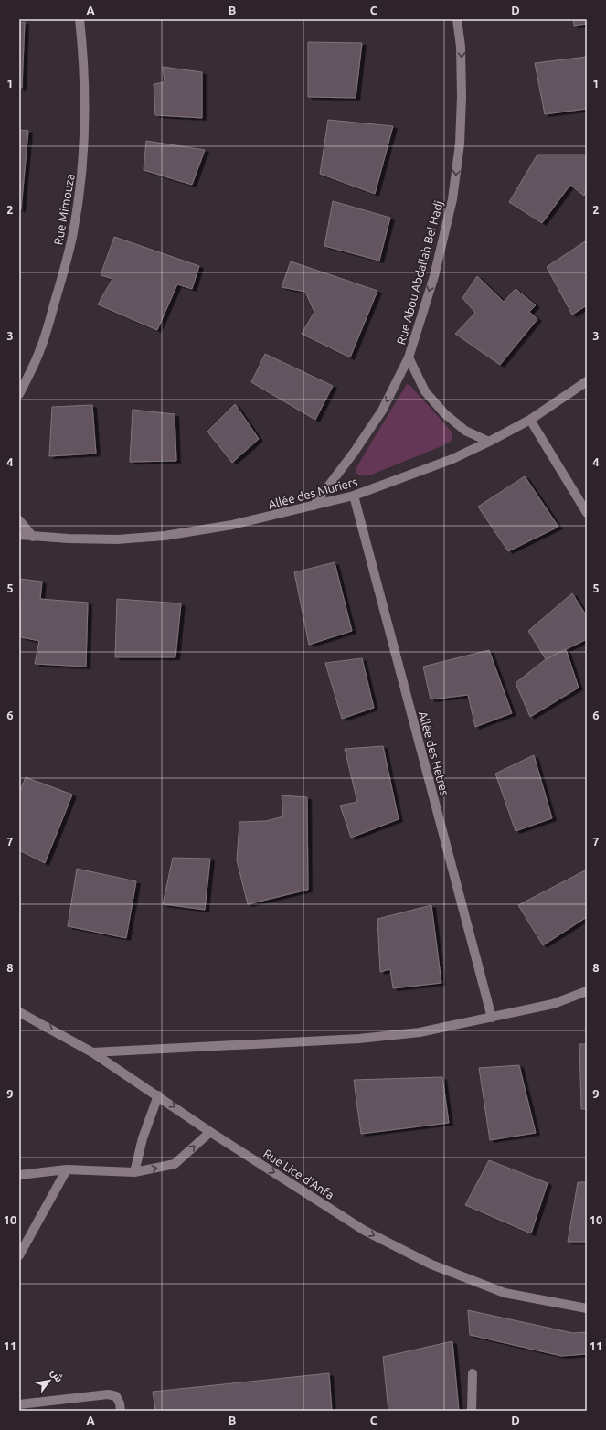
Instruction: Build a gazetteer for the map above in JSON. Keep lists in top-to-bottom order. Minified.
{"streets":{"street":["Rue Mimouza","Rue Abou Abdallah Bel Hadj","Allée des Muriers","Allêe des Hetres","Rue Lice d'Anfa"]},"crossings":[["Rue Abou Abdallah Bel Hadj","Allée des Muriers"],["Allée des Muriers","Allêe des Hetres"]],"one_way":["Rue Abou Abdallah Bel Hadj","Rue Lice d'Anfa"],"north":"top right","grid":{"columns":["A","B","C","D"],"rows":["1","2","3","4","5","6","7","8","9","10","11"]}}
